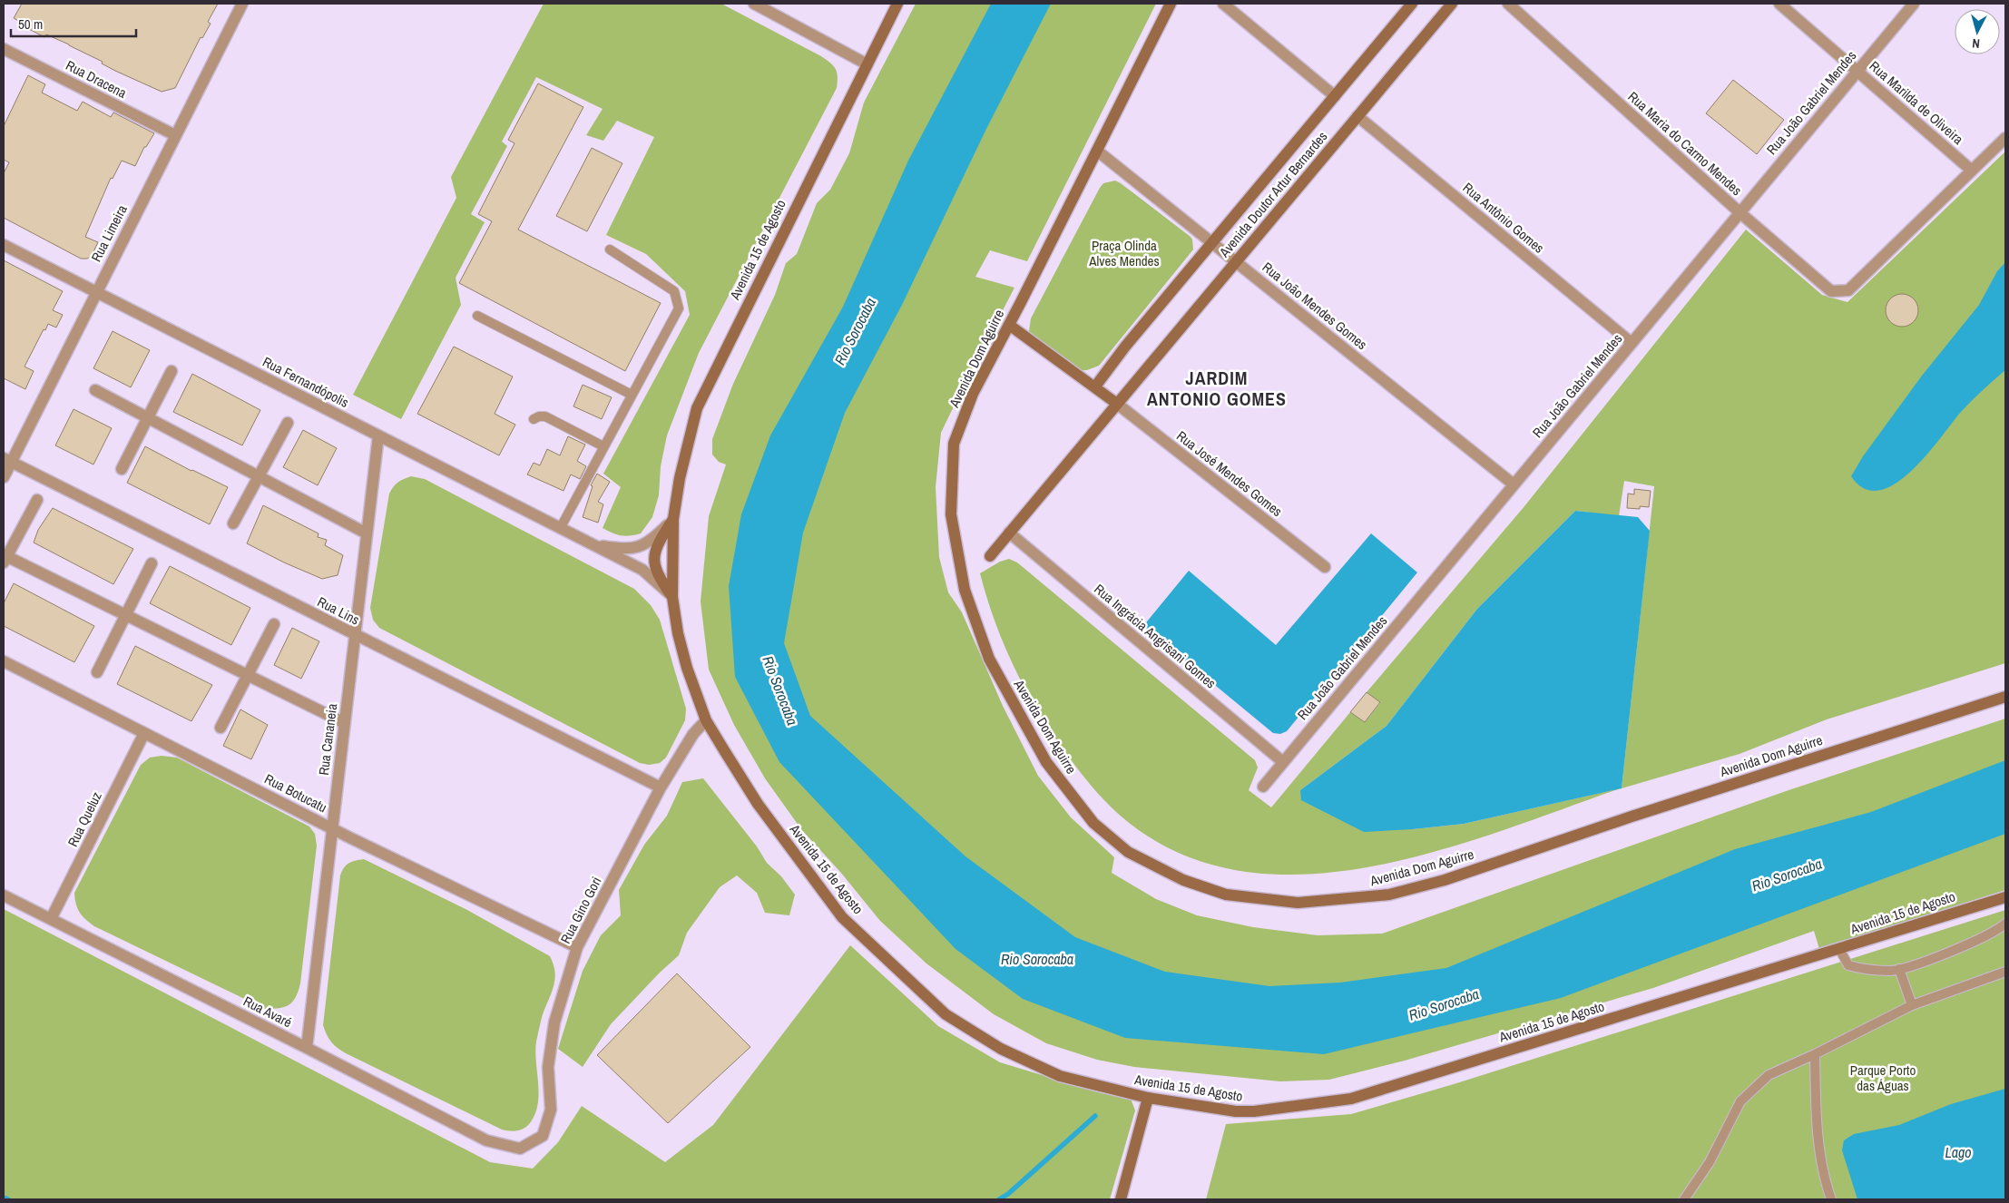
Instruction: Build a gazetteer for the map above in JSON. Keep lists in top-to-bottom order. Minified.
{"streets":{"main road":["Avenida Doutor Artur Bernardes","Avenida 15 de Agosto","Avenida Dom Aguirre"],"street":["Rua Dracena","Rua João Gabriel Mendes","Rua Marilda de Oliveira","Rua Maria do Carmo Mendes","Rua Antônio Gomes","Rua Limeira","Rua João Mendes Gomes","Rua Fernandópolis","Rua José Mendes Gomes","Rua Lins","Rua Ingrácia Angrisani Gomes","Rua Cananeia","Rua Botucatu","Rua Queluz","Rua Gino Gori","Rua Avaré"]},"crossings":[["Rua Dracena","Rua Limeira"],["Rua João Gabriel Mendes","Rua Marilda de Oliveira"],["Rua João Gabriel Mendes","Rua Maria do Carmo Mendes"],["Rua João Gabriel Mendes","Rua Antônio Gomes"],["Rua João Gabriel Mendes","Rua João Mendes Gomes"],["Rua João Gabriel Mendes","Rua Ingrácia Angrisani Gomes"],["Rua Marilda de Oliveira","Rua Maria do Carmo Mendes"],["Avenida Doutor Artur Bernardes","Rua Antônio Gomes"],["Avenida Doutor Artur Bernardes","Rua João Mendes Gomes"],["Avenida Doutor Artur Bernardes","Rua José Mendes Gomes"],["Avenida Doutor Artur Bernardes","Rua Ingrácia Angrisani Gomes"],["Rua Limeira","Rua Fernandópolis"],["Rua Limeira","Rua Lins"],["Avenida 15 de Agosto","Rua Fernandópolis"],["Avenida 15 de Agosto","Rua Gino Gori"],["Rua João Mendes Gomes","Avenida Dom Aguirre"],["Rua Fernandópolis","Rua Cananeia"],["Rua Lins","Rua Cananeia"],["Rua Lins","Rua Gino Gori"],["Rua Cananeia","Rua Botucatu"],["Rua Cananeia","Rua Avaré"],["Rua Botucatu","Rua Queluz"],["Rua Botucatu","Rua Gino Gori"],["Rua Queluz","Rua Avaré"],["Rua Gino Gori","Rua Avaré"]],"districts":["JARDIM ANTONIO GOMES"],"water":["Rio Sorocaba","Lago"],"parks":["Praça Olinda Alves Mendes","Parque Porto das Águas"],"scale_bar":"50 m","north":"bottom"}
